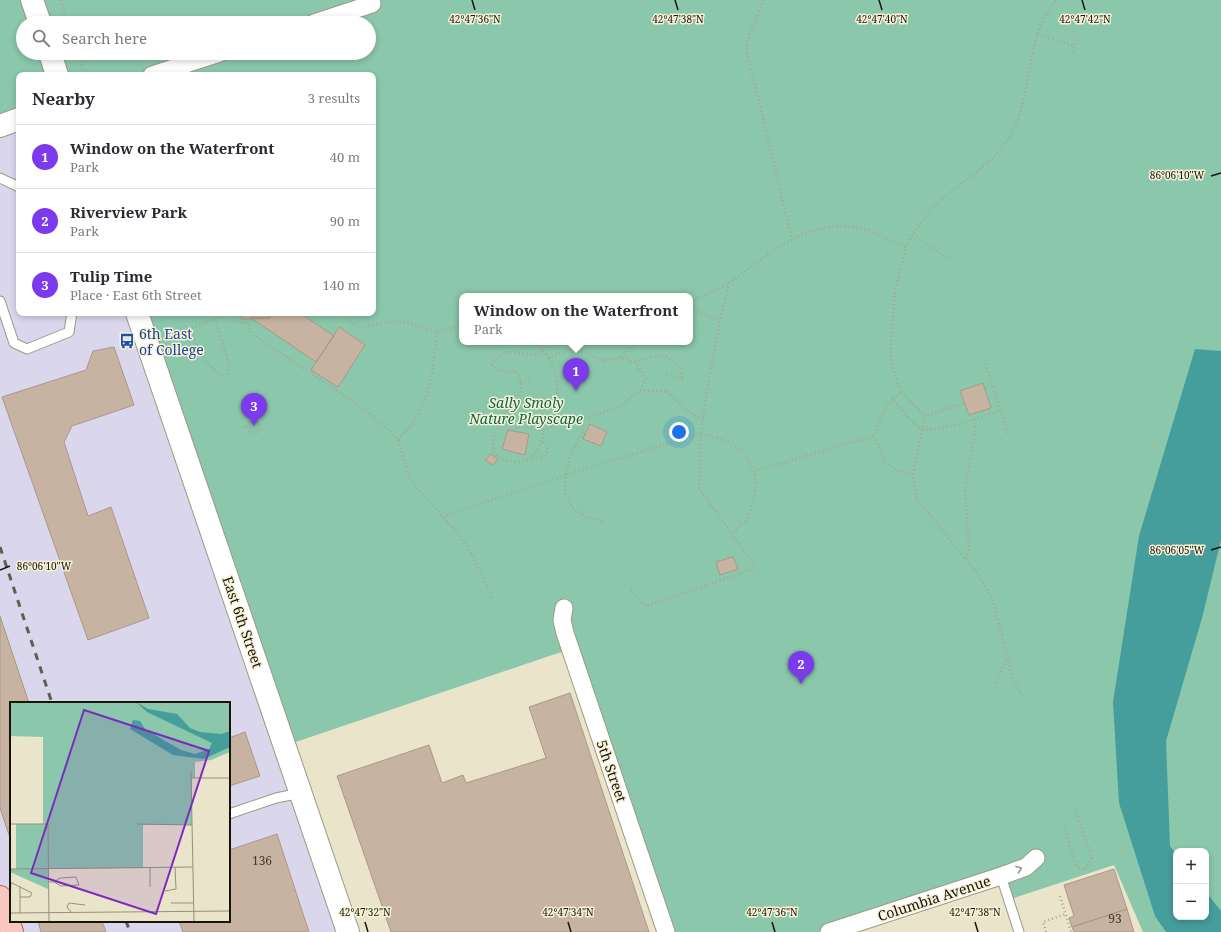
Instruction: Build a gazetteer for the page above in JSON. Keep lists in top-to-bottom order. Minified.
{"streets":{"street":["East 6th Street","5th Street","Columbia Avenue"]},"parks":["Sally Smoly Nature Playscape"],"places":{"bus stop":["6th East of College"]},"house_numbers":["136","93"],"page":{"search":"Search here","heading":["Nearby","3 results"],"list":[{"mark":"1","name":"Window on the Waterfront","note":"Park","value":"40 m"},{"mark":"2","name":"Riverview Park","note":"Park","value":"90 m"},{"mark":"3","name":"Tulip Time","note":"Place · East 6th Street","value":"140 m"}],"popup":["Window on the Waterfront","Park"],"pins":["1","3","2"],"map_buttons":["+","−"]},"coordinates":["42°47'36\"N","42°47'38\"N","42°47'40\"N","42°47'42\"N","86°06'10\"W","86°06'05\"W","42°47'32\"N","42°47'34\"N"]}
